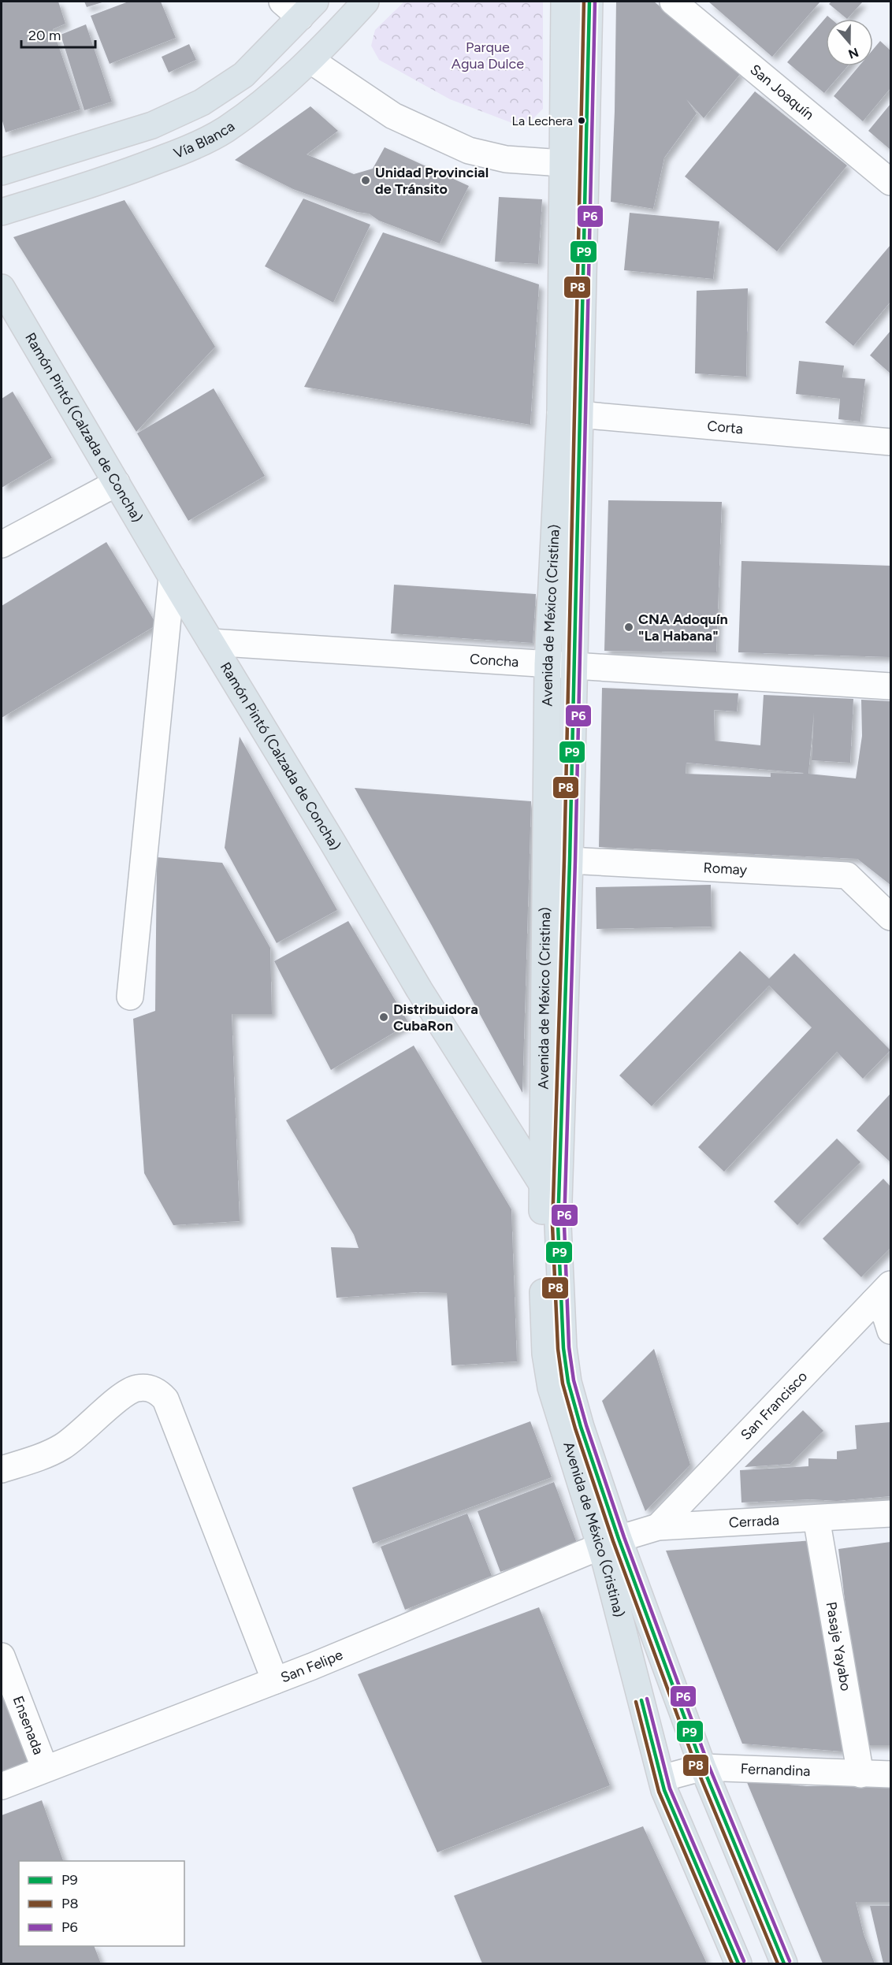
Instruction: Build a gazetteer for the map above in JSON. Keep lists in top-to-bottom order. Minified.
{"streets":{"main road":["Vía Blanca","Ramón Pintó (Calzada de Concha)","Avenida de México (Cristina)"],"street":["San Joaquín","Corta","Concha","Romay","San Francisco","Cerrada","Pasaje Yayabo","San Felipe","Ensenada","Fernandina"]},"crossings":[["Ramón Pintó (Calzada de Concha)","Avenida de México (Cristina)"],["Ramón Pintó (Calzada de Concha)","Concha"],["Corta","Avenida de México (Cristina)"],["Avenida de México (Cristina)","Concha"],["Avenida de México (Cristina)","Romay"],["Avenida de México (Cristina)","Cerrada"],["Avenida de México (Cristina)","San Felipe"],["Avenida de México (Cristina)","Fernandina"],["San Francisco","Cerrada"],["Cerrada","Pasaje Yayabo"],["Cerrada","San Felipe"],["Pasaje Yayabo","Fernandina"],["San Felipe","Ensenada"]],"parks":["Parque Agua Dulce"],"places":["La Lechera","Unidad Provincial de Tránsito","CNA Adoquín \"La Habana\"","Distribuidora CubaRon"],"lines":["transit line P9","transit line P8","transit line P6"],"legend":["P9","P8","P6"],"scale_bar":"20 m","north":"bottom"}
